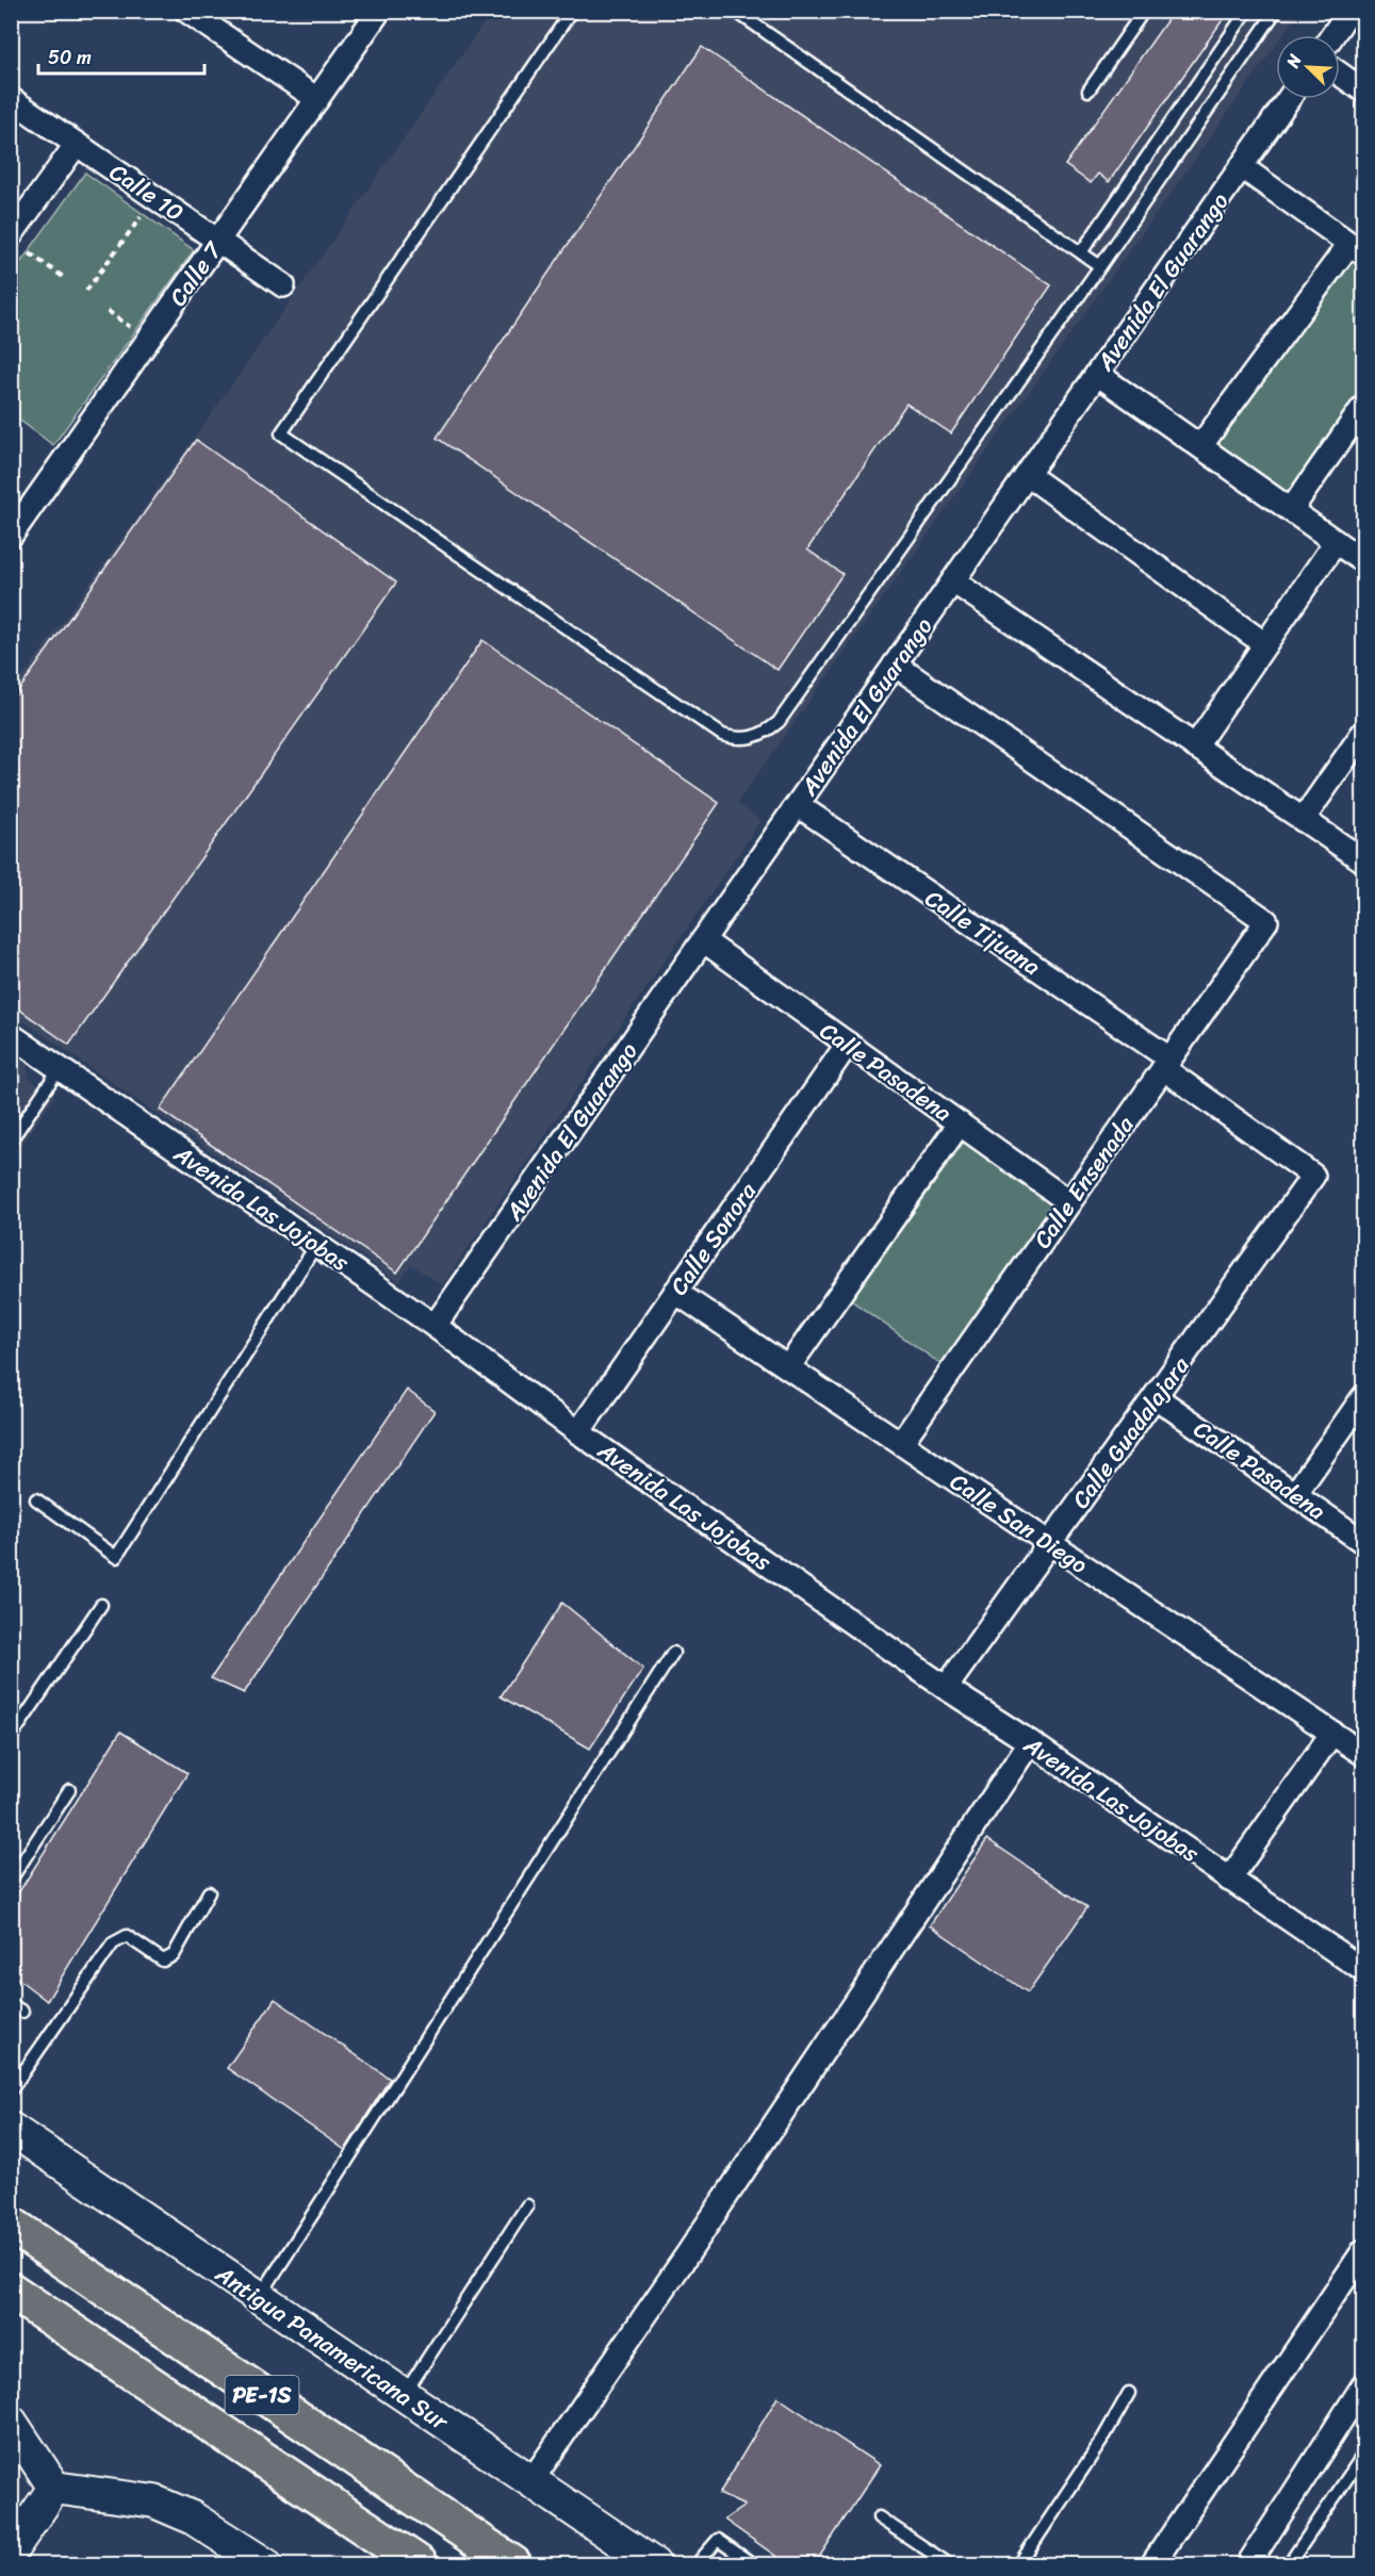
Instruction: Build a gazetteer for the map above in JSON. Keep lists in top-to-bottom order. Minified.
{"streets":{"highway":["PE-1S"],"main road":["Antigua Panamericana Sur"],"street":["Calle 10","Calle 7","Avenida El Guarango","Calle Tijuana","Calle Pasadena","Calle Ensenada","Avenida Las Jojobas","Calle Sonora","Calle Guadalajara","Calle San Diego"]},"crossings":[["Calle 10","Calle 7"],["Avenida El Guarango","Calle Tijuana"],["Avenida El Guarango","Calle Pasadena"],["Avenida El Guarango","Calle Ensenada"],["Avenida El Guarango","Avenida Las Jojobas"],["Calle Tijuana","Calle Ensenada"],["Calle Tijuana","Calle Guadalajara"],["Calle Pasadena","Calle Ensenada"],["Calle Pasadena","Calle Sonora"],["Calle Pasadena","Calle Guadalajara"],["Calle Ensenada","Calle San Diego"],["Avenida Las Jojobas","Calle Sonora"],["Avenida Las Jojobas","Calle Guadalajara"],["Calle Sonora","Calle San Diego"],["Calle Guadalajara","Calle San Diego"]],"scale_bar":"50 m","north":"top left"}
